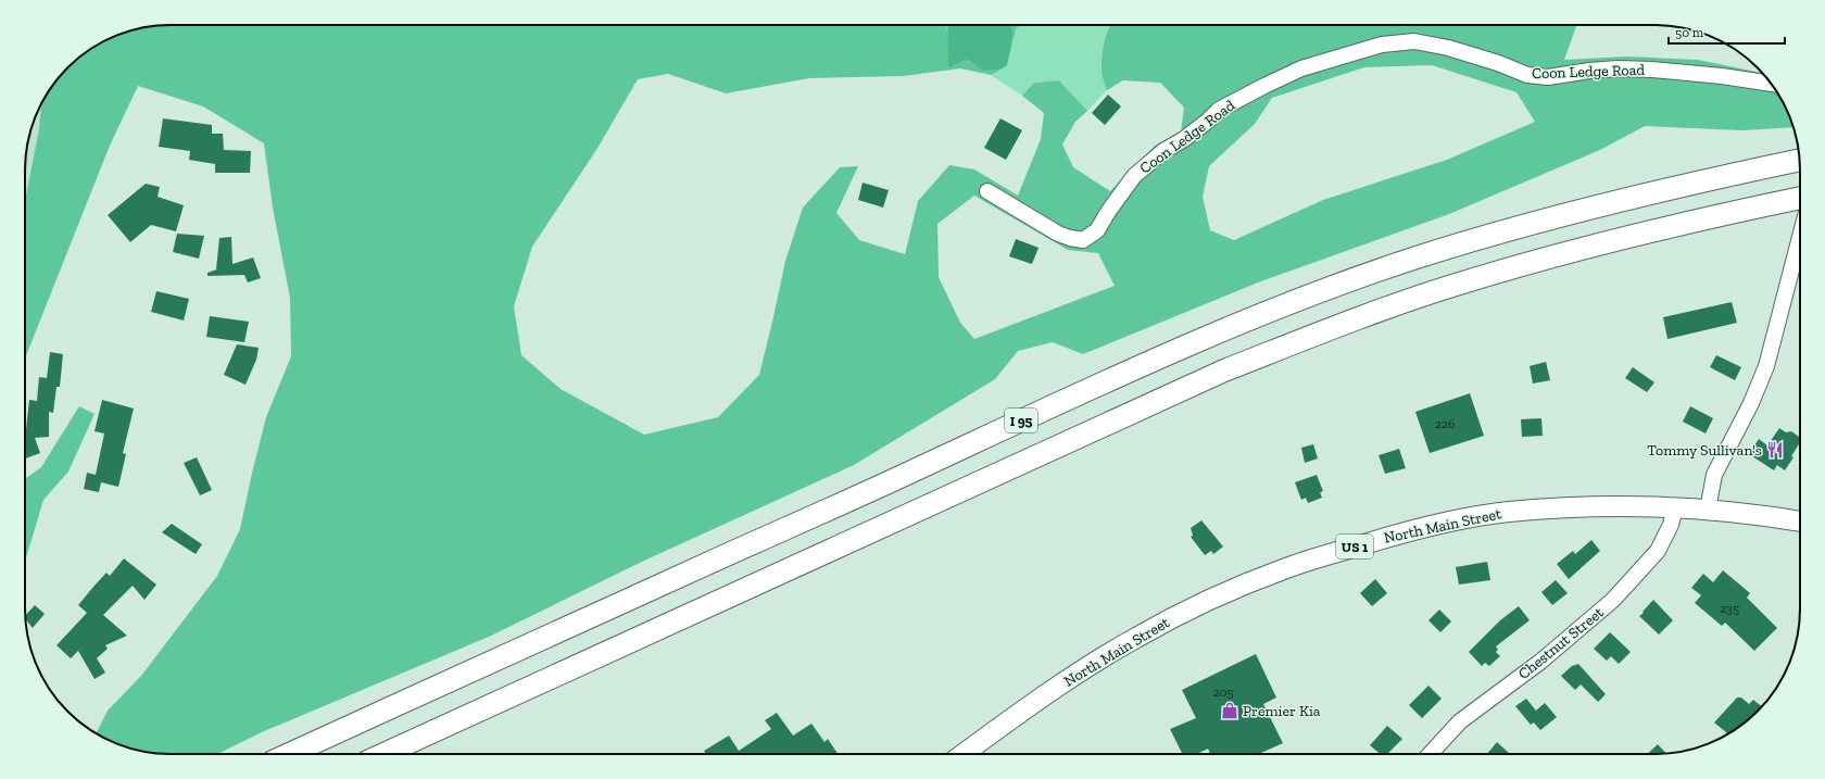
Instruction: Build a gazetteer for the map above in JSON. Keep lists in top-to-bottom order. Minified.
{"streets":{"highway":["I 95"],"main road":["North Main Street","US 1"],"street":["Coon Ledge Road","Chestnut Street"]},"crossings":[["North Main Street","Chestnut Street"]],"places":{"restaurant":["Tommy Sullivan's"],"shop":["Premier Kia"]},"house_numbers":["226","235","205"],"scale_bar":"50 m"}
